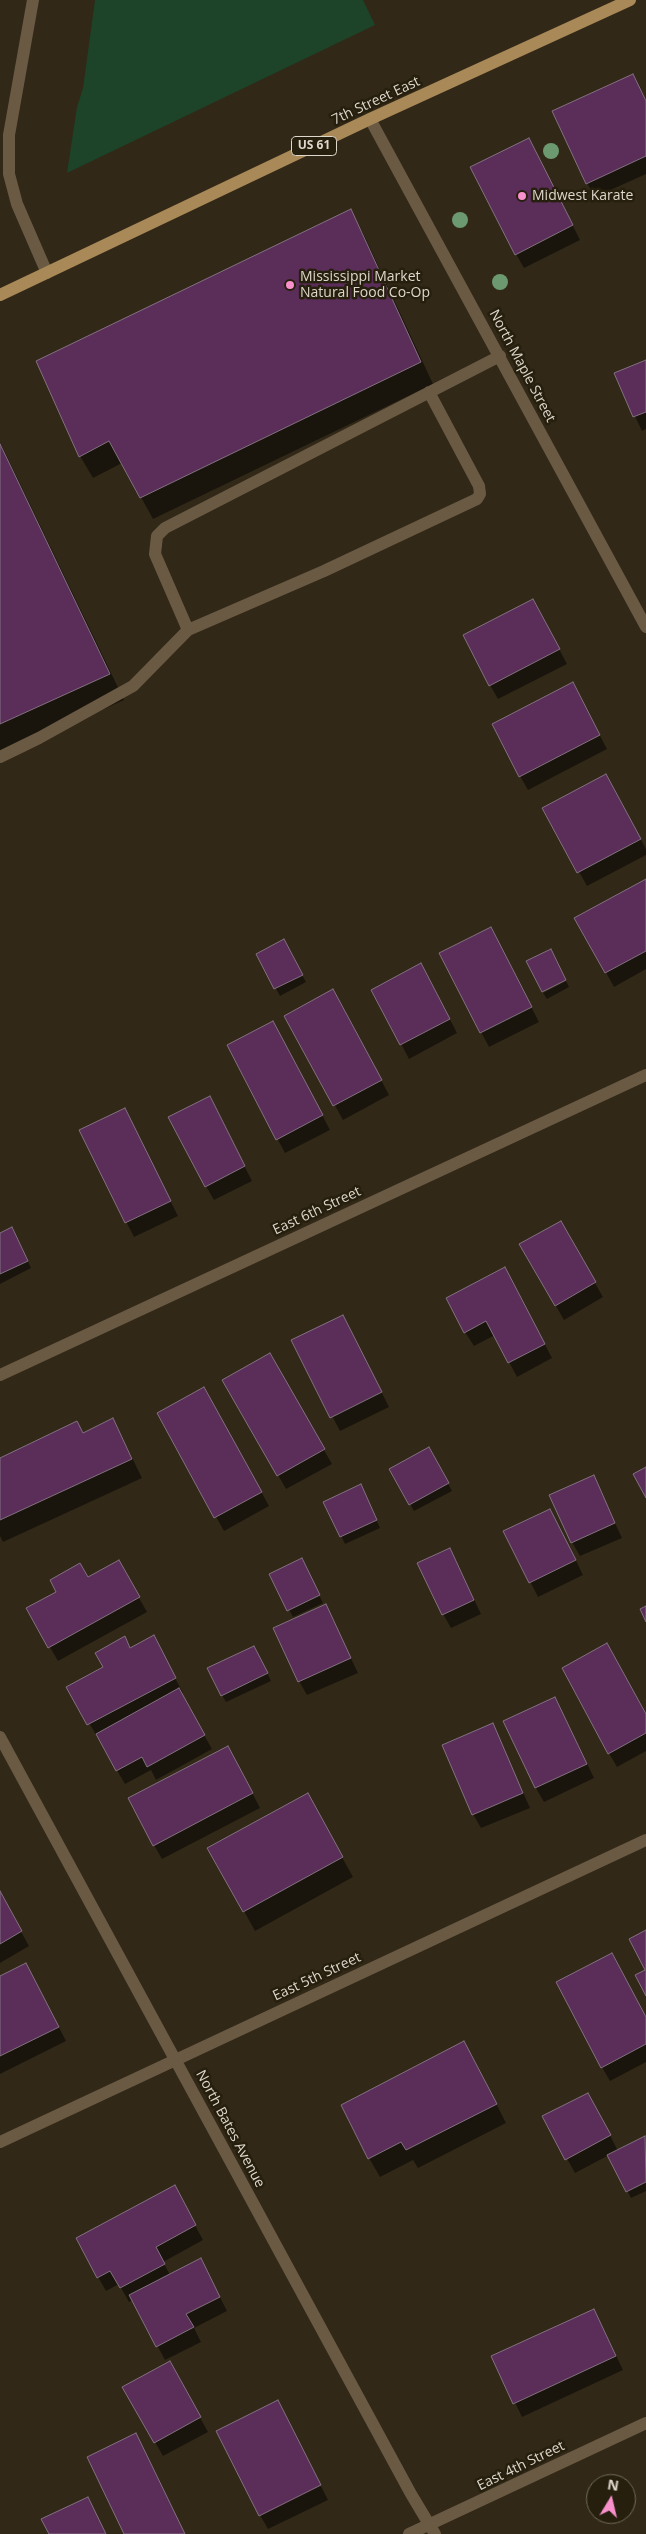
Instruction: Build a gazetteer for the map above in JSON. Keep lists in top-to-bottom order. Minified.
{"streets":{"main road":["7th Street East","US 61"],"street":["North Maple Street","East 6th Street","East 5th Street","North Bates Avenue","East 4th Street"]},"crossings":[["7th Street East","North Maple Street"],["East 5th Street","North Bates Avenue"],["North Bates Avenue","East 4th Street"]],"places":["Midwest Karate","Mississippi Market Natural Food Co-Op"],"north":"top"}
